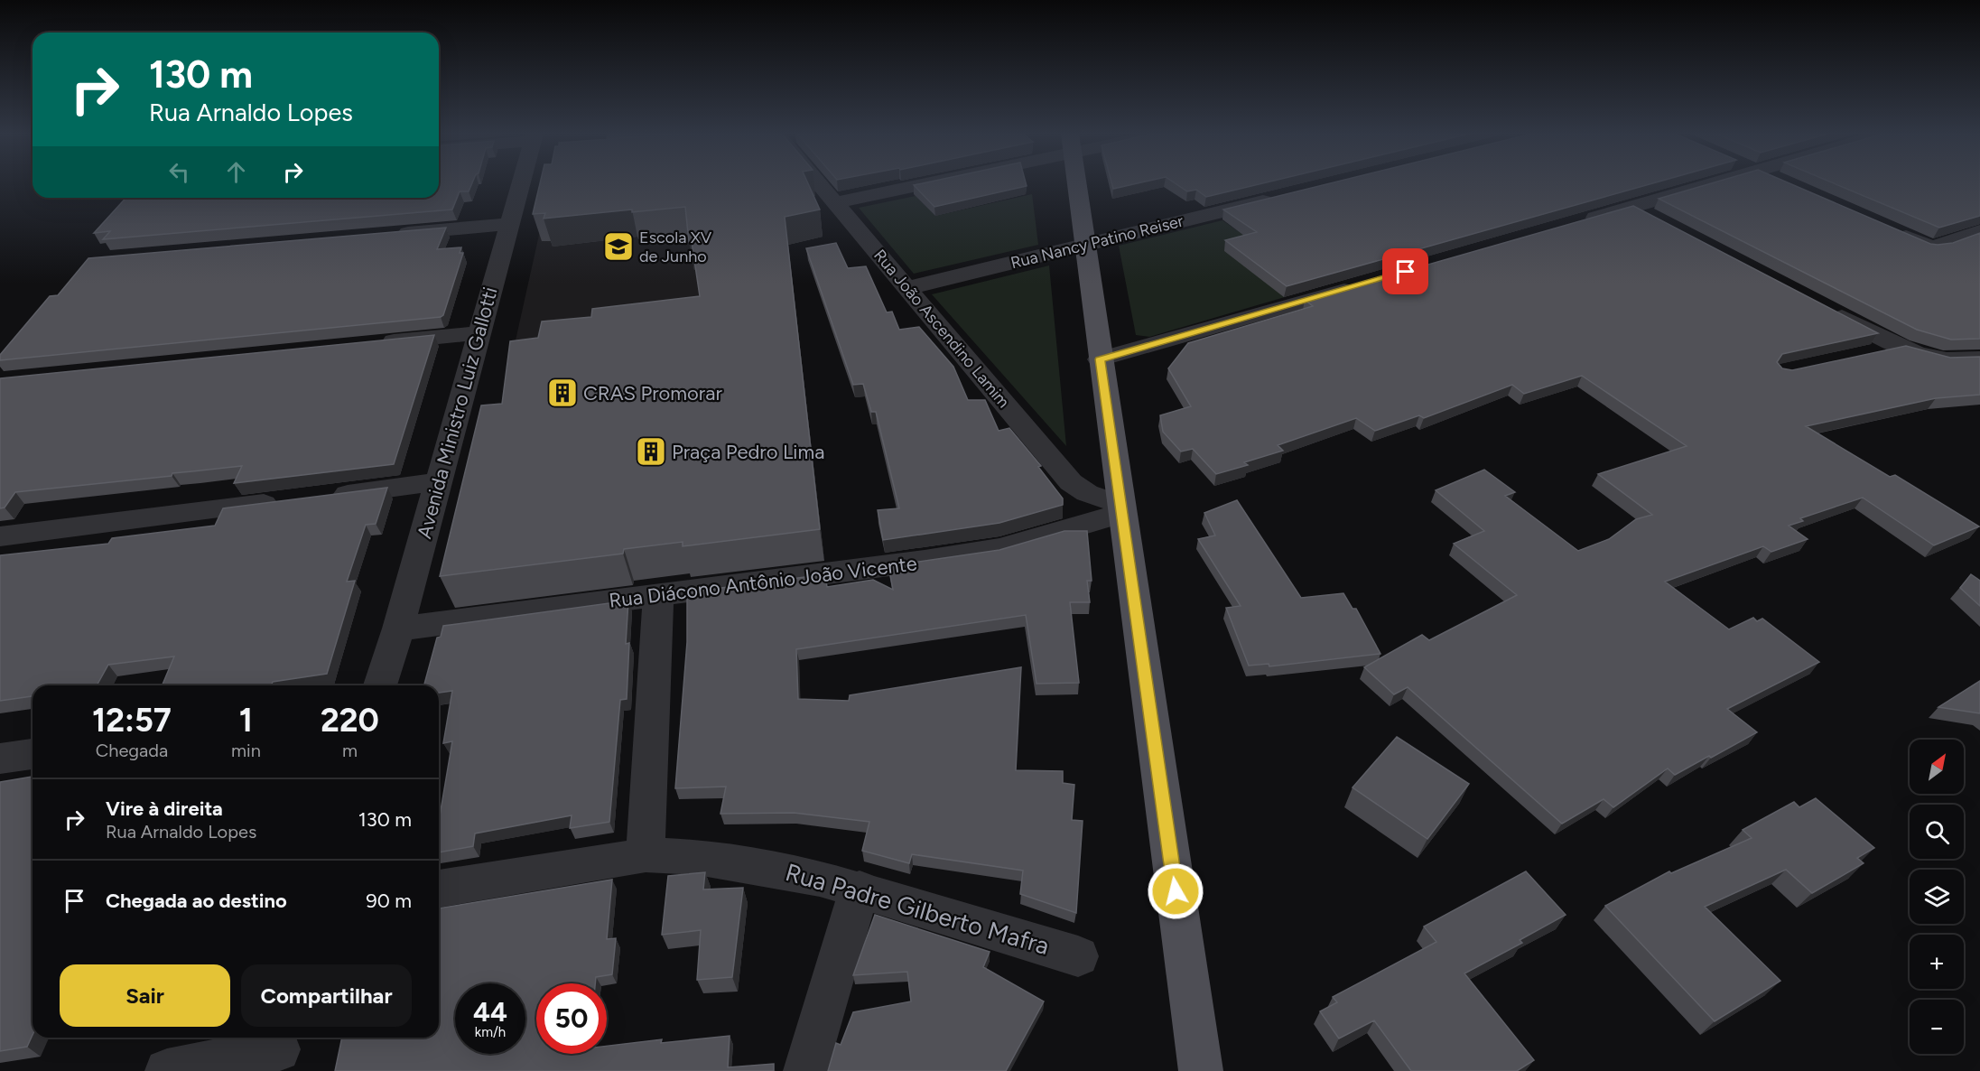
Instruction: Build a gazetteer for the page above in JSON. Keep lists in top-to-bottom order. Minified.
{"streets":{"street":["Rua Nancy Patino Reiser","Rua João Ascendino Lamim","Avenida Ministro Luiz Gallotti","Rua Diácono Antônio João Vicente","Rua Padre Gilberto Mafra"]},"crossings":[["Rua Nancy Patino Reiser","Rua João Ascendino Lamim"],["Rua João Ascendino Lamim","Rua Diácono Antônio João Vicente"],["Avenida Ministro Luiz Gallotti","Rua Diácono Antônio João Vicente"]],"places":{"school or university":["Escola XV de Junho"],"building":["CRAS Promorar","Praça Pedro Lima"]},"north":"top right","page":{"turn":["130 m","Rua Arnaldo Lopes"],"eta":["12:57","Chegada","1","min","220","m"],"map_buttons":["+","−"],"list":[{"name":"Vire à direita","note":"Rua Arnaldo Lopes","value":"130 m"},{"name":"Chegada ao destino","value":"90 m"}],"buttons":["Sair","Compartilhar"],"speed":"44 km/h","limit":"50"}}
